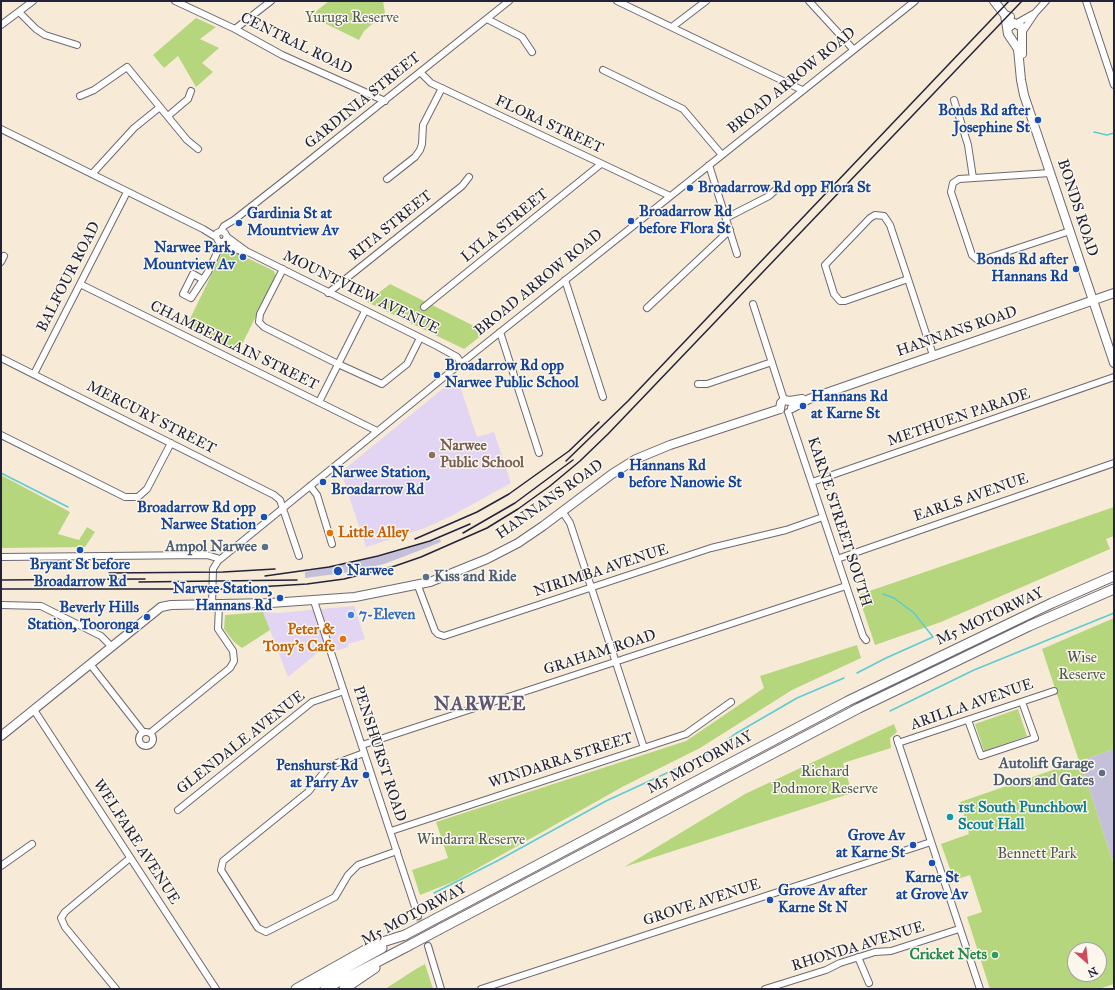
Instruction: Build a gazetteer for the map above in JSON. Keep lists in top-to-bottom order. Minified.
{"streets":{"highway":["M5 MOTORWAY"],"main road":["BONDS ROAD","HANNANS ROAD"],"street":["CENTRAL ROAD","BROAD ARROW ROAD","GARDINIA STREET","FLORA STREET","RITA STREET","LYLA STREET","BALFOUR ROAD","MOUNTVIEW AVENUE","CHAMBERLAIN STREET","MERCURY STREET","METHUEN PARADE","EARLS AVENUE","KARNE STREET SOUTH","NIRIMBA AVENUE","GRAHAM ROAD","ARILLA AVENUE","GLENDALE AVENUE","PENSHURST ROAD","WINDARRA STREET","WELFARE AVENUE","GROVE AVENUE","RHONDA AVENUE"]},"crossings":[["CENTRAL ROAD","GARDINIA STREET"],["BROAD ARROW ROAD","FLORA STREET"],["BROAD ARROW ROAD","MOUNTVIEW AVENUE"],["BROAD ARROW ROAD","HANNANS ROAD"],["BROAD ARROW ROAD","CHAMBERLAIN STREET"],["BROAD ARROW ROAD","MERCURY STREET"],["GARDINIA STREET","FLORA STREET"],["GARDINIA STREET","MOUNTVIEW AVENUE"],["FLORA STREET","LYLA STREET"],["BONDS ROAD","HANNANS ROAD"],["RITA STREET","MOUNTVIEW AVENUE"],["BALFOUR ROAD","MOUNTVIEW AVENUE"],["BALFOUR ROAD","CHAMBERLAIN STREET"],["BALFOUR ROAD","MERCURY STREET"],["HANNANS ROAD","KARNE STREET SOUTH"],["HANNANS ROAD","NIRIMBA AVENUE"],["HANNANS ROAD","PENSHURST ROAD"],["METHUEN PARADE","KARNE STREET SOUTH"],["EARLS AVENUE","KARNE STREET SOUTH"],["KARNE STREET SOUTH","NIRIMBA AVENUE"],["KARNE STREET SOUTH","GRAHAM ROAD"],["GRAHAM ROAD","PENSHURST ROAD"],["ARILLA AVENUE","GROVE AVENUE"],["GLENDALE AVENUE","PENSHURST ROAD"],["PENSHURST ROAD","WINDARRA STREET"]],"districts":["NARWEE"],"parks":["Yuruga Reserve","Wise Reserve","Richard Podmore Reserve","Windarra Reserve","Bennett Park"],"places":["Bonds Rd after Josephine St","Broadarrow Rd opp Flora St","Broadarrow Rd before Flora St","Gardinia St at Mountview Av","Narwee Park, Mountview Av","Bonds Rd after Hannans Rd","Broadarrow Rd opp Narwee Public School","Hannans Rd at Karne St","Narwee Public School","Hannans Rd before Nanowie St","Narwee Station, Broadarrow Rd","Broadarrow Rd opp Narwee Station","Little Alley","Ampol Narwee","Bryant St before Broadarrow Rd","Narwee","Kiss and Ride","Narwee Station, Hannans Rd","7-Eleven","Beverly Hills Station, Tooronga","Peter & Tony's Cafe","Autolift Garage Doors and Gates","Penshurst Rd at Parry Av","1st South Punchbowl Scout Hall","Grove Av at Karne St","Karne St at Grove Av","Grove Av after Karne St N","Cricket Nets"],"north":"bottom right"}
